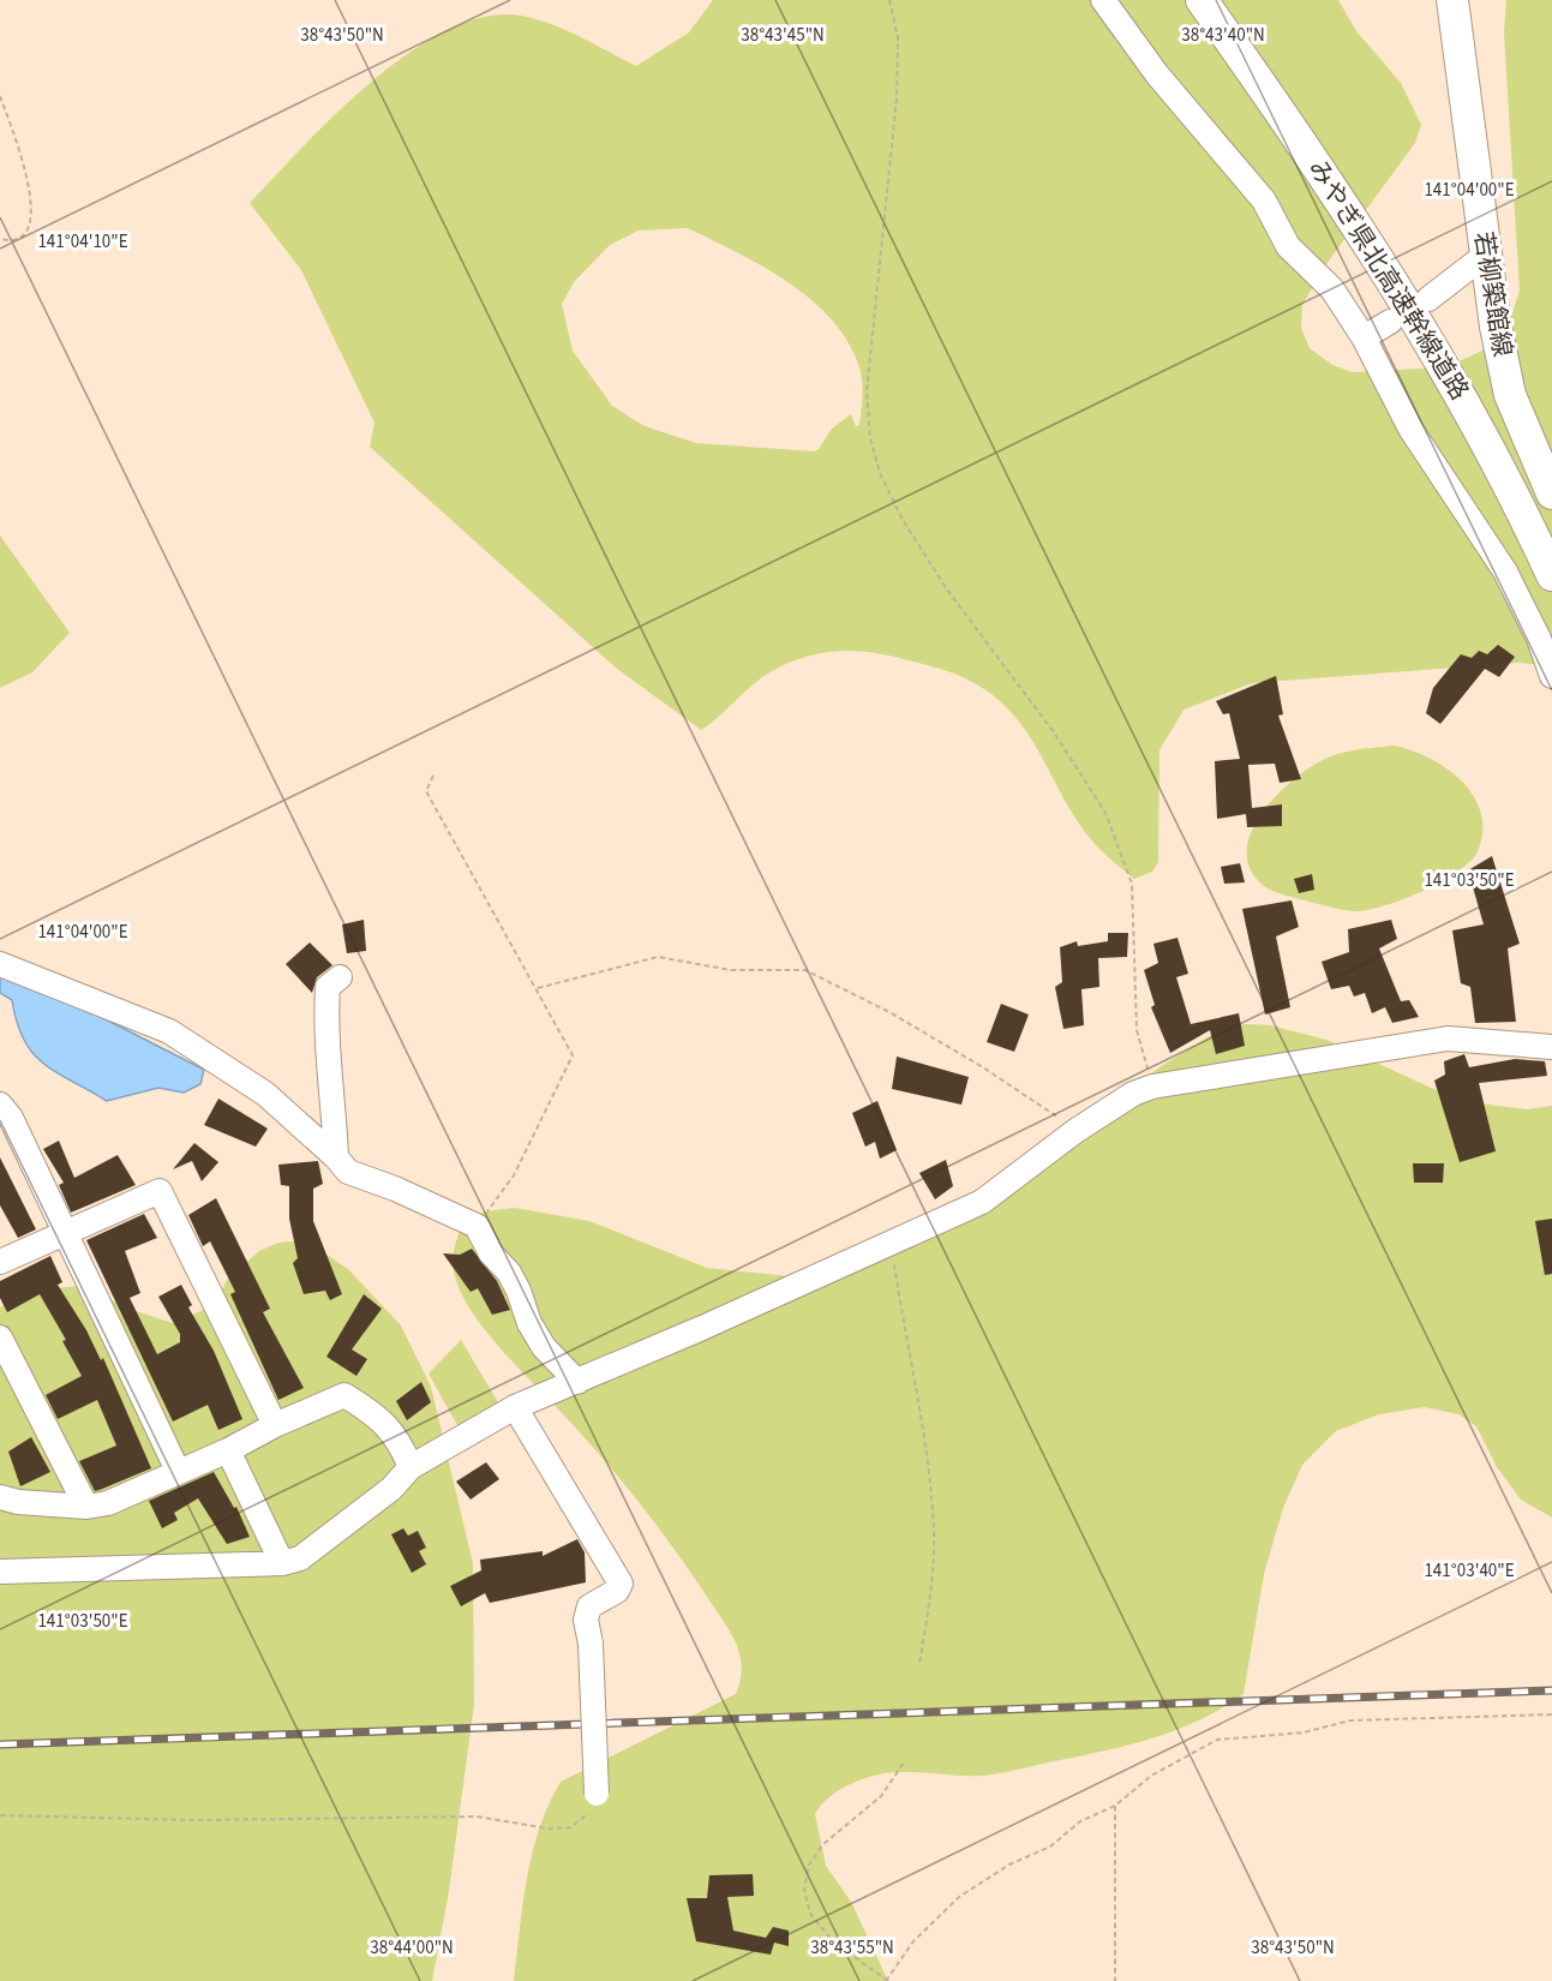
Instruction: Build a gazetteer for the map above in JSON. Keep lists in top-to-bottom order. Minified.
{"streets":{"main road":["みやぎ県北高速幹線道路","若柳築館線"]},"coordinates":["38°43'50\"N","38°43'45\"N","38°43'40\"N","141°04'00\"E","141°04'10\"E","141°03'50\"E","141°03'40\"E","38°44'00\"N","38°43'55\"N"]}
